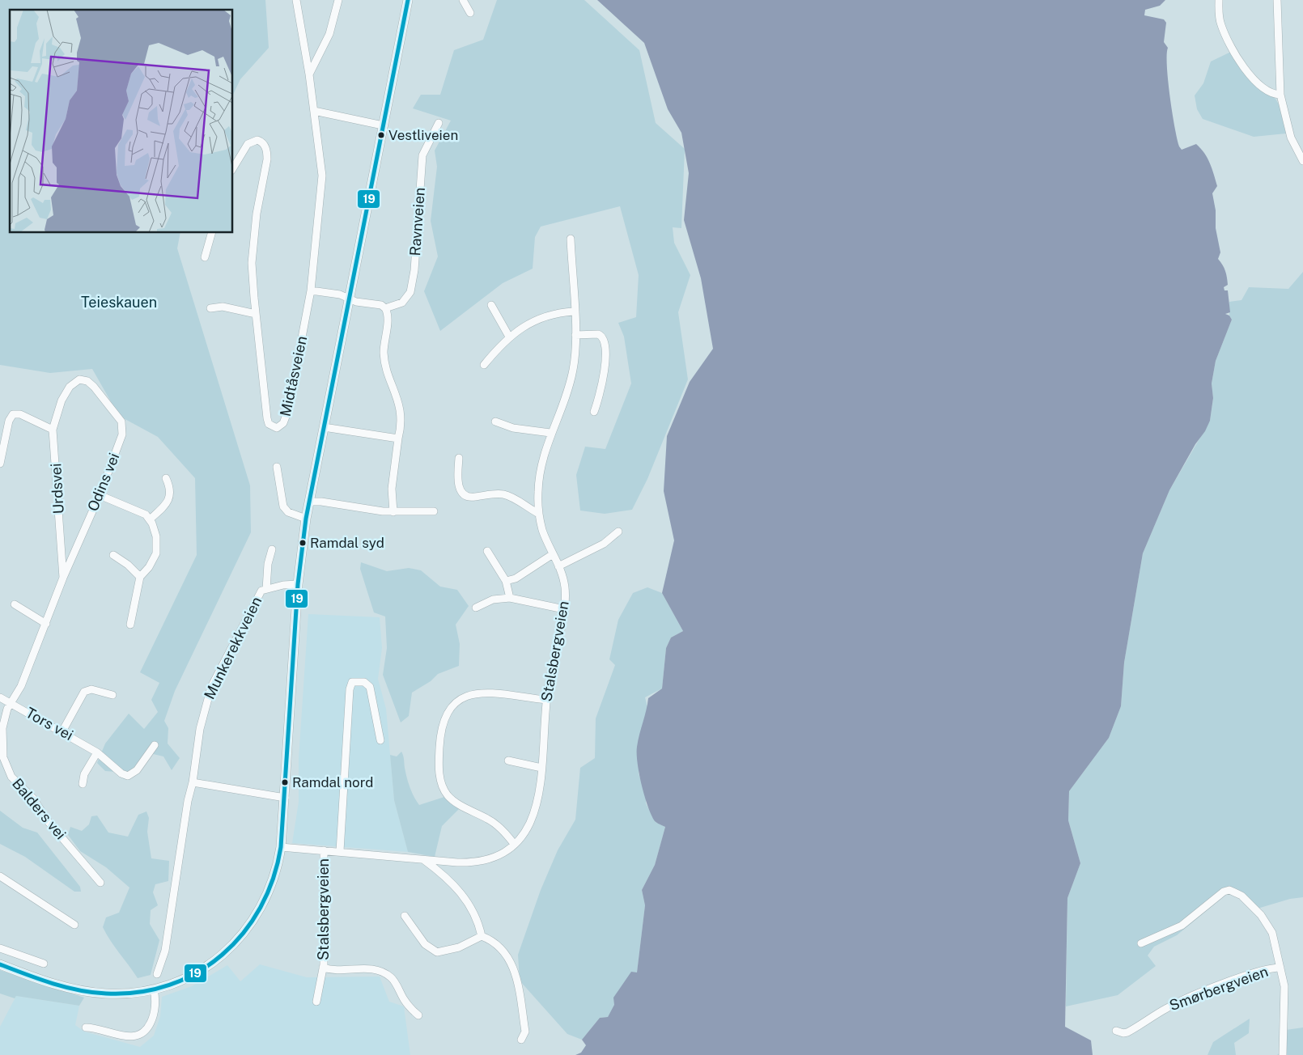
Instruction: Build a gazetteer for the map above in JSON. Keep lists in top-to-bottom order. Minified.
{"streets":{"street":["Ravnveien","Midtåsveien","Odins vei","Urdsvei","Munkerekkveien","Stalsbergveien","Tors vei","Balders vei","Smørbergveien"]},"crossings":[["Odins vei","Urdsvei"],["Odins vei","Tors vei"],["Odins vei","Balders vei"],["Tors vei","Balders vei"]],"parks":["Teieskauen"],"places":["Vestliveien","Ramdal syd","Ramdal nord"],"lines":["transit line 19"]}
